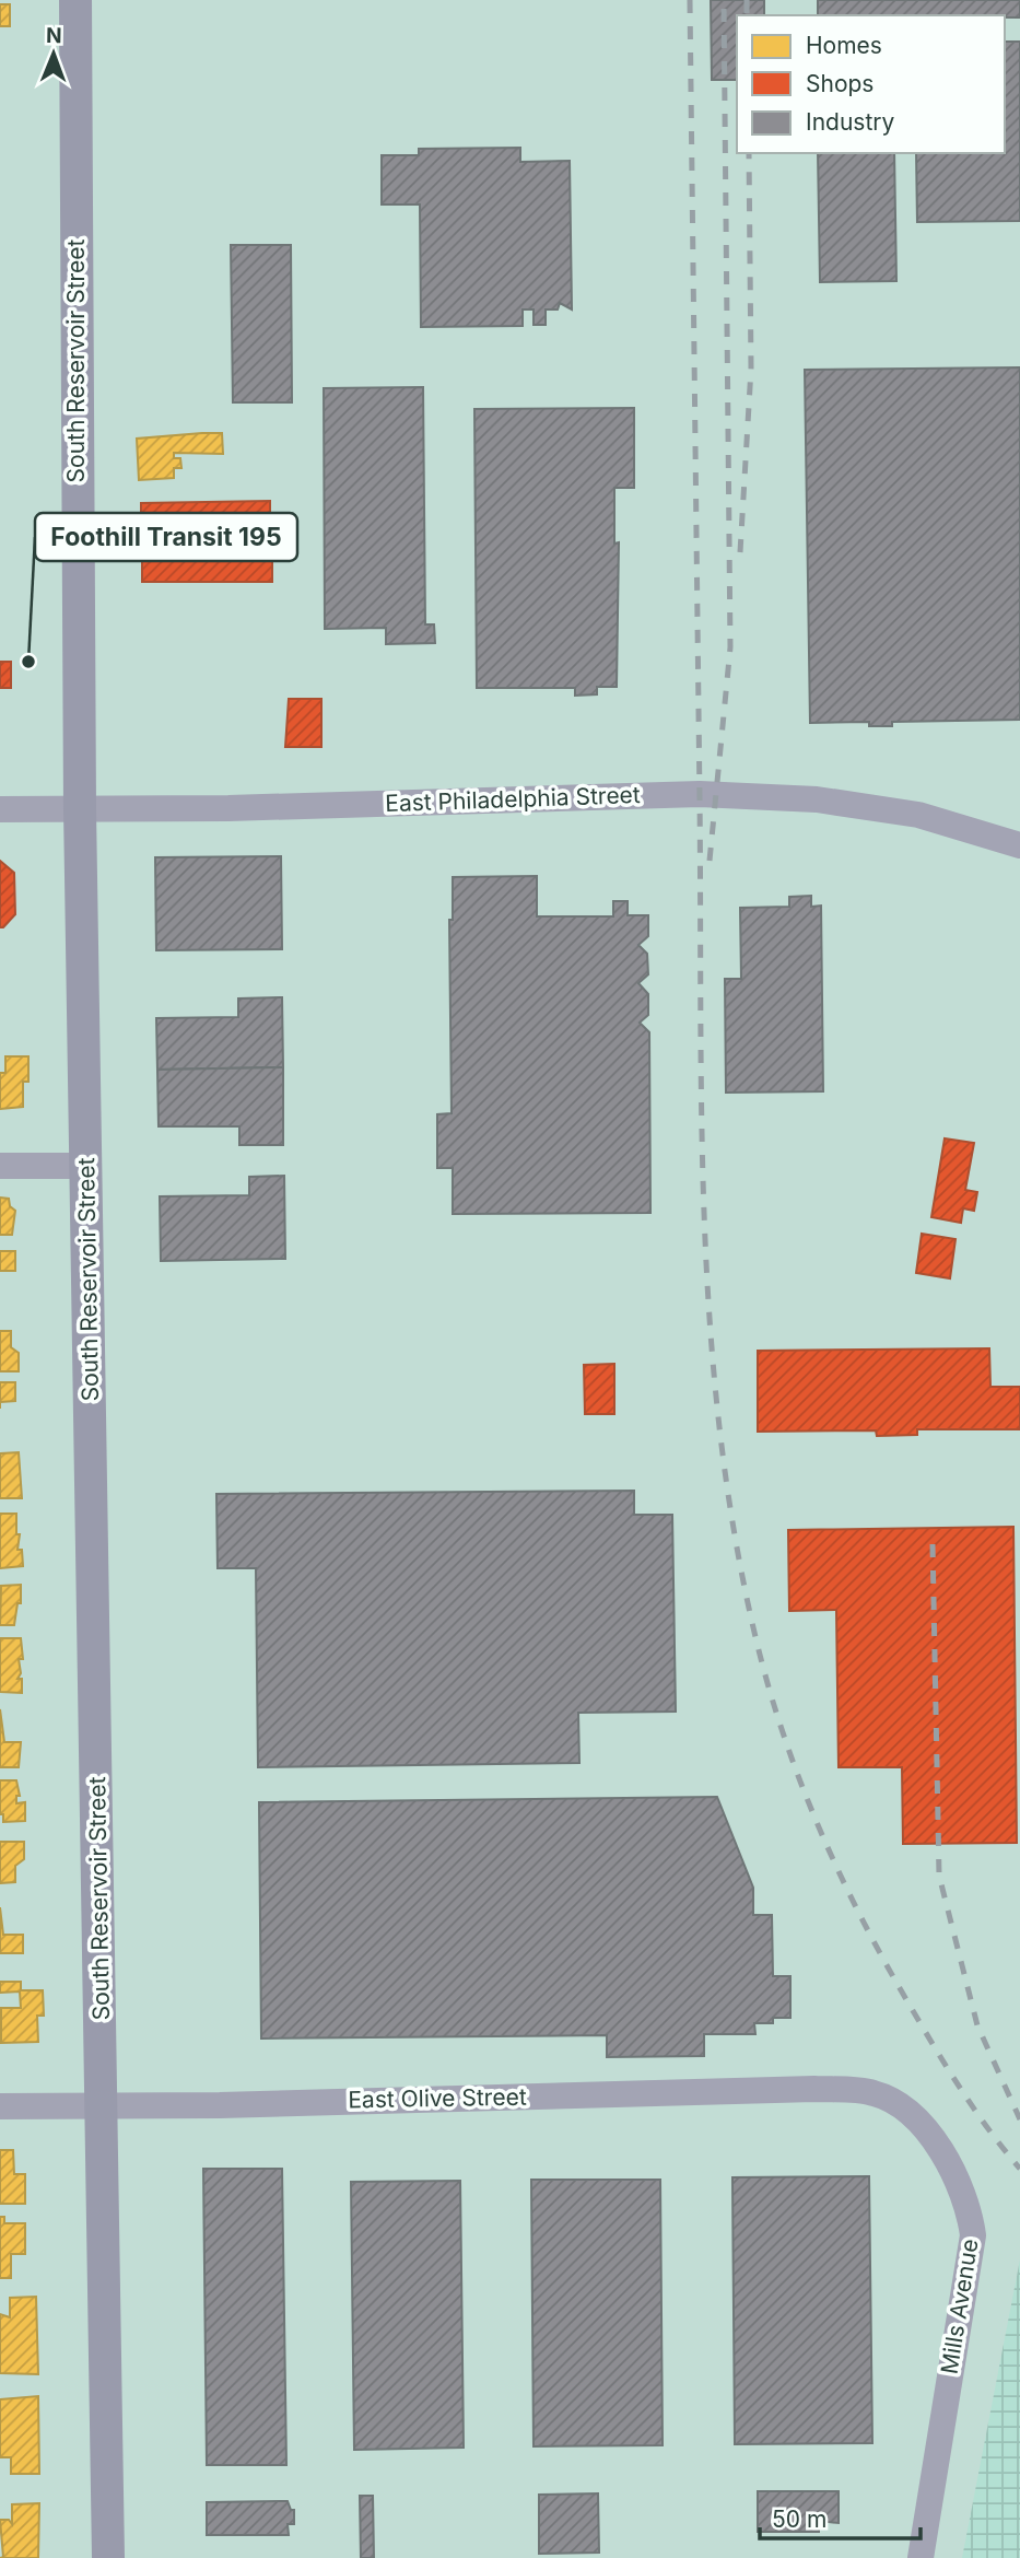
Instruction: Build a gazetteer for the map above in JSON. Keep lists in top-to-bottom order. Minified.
{"streets":{"main road":["South Reservoir Street"],"street":["East Philadelphia Street","East Olive Street","Mills Avenue"]},"crossings":[["South Reservoir Street","East Philadelphia Street"],["South Reservoir Street","East Olive Street"],["East Olive Street","Mills Avenue"]],"places":["Foothill Transit 195"],"legend":["Homes","Shops","Industry"],"scale_bar":"50 m","north":"top"}
